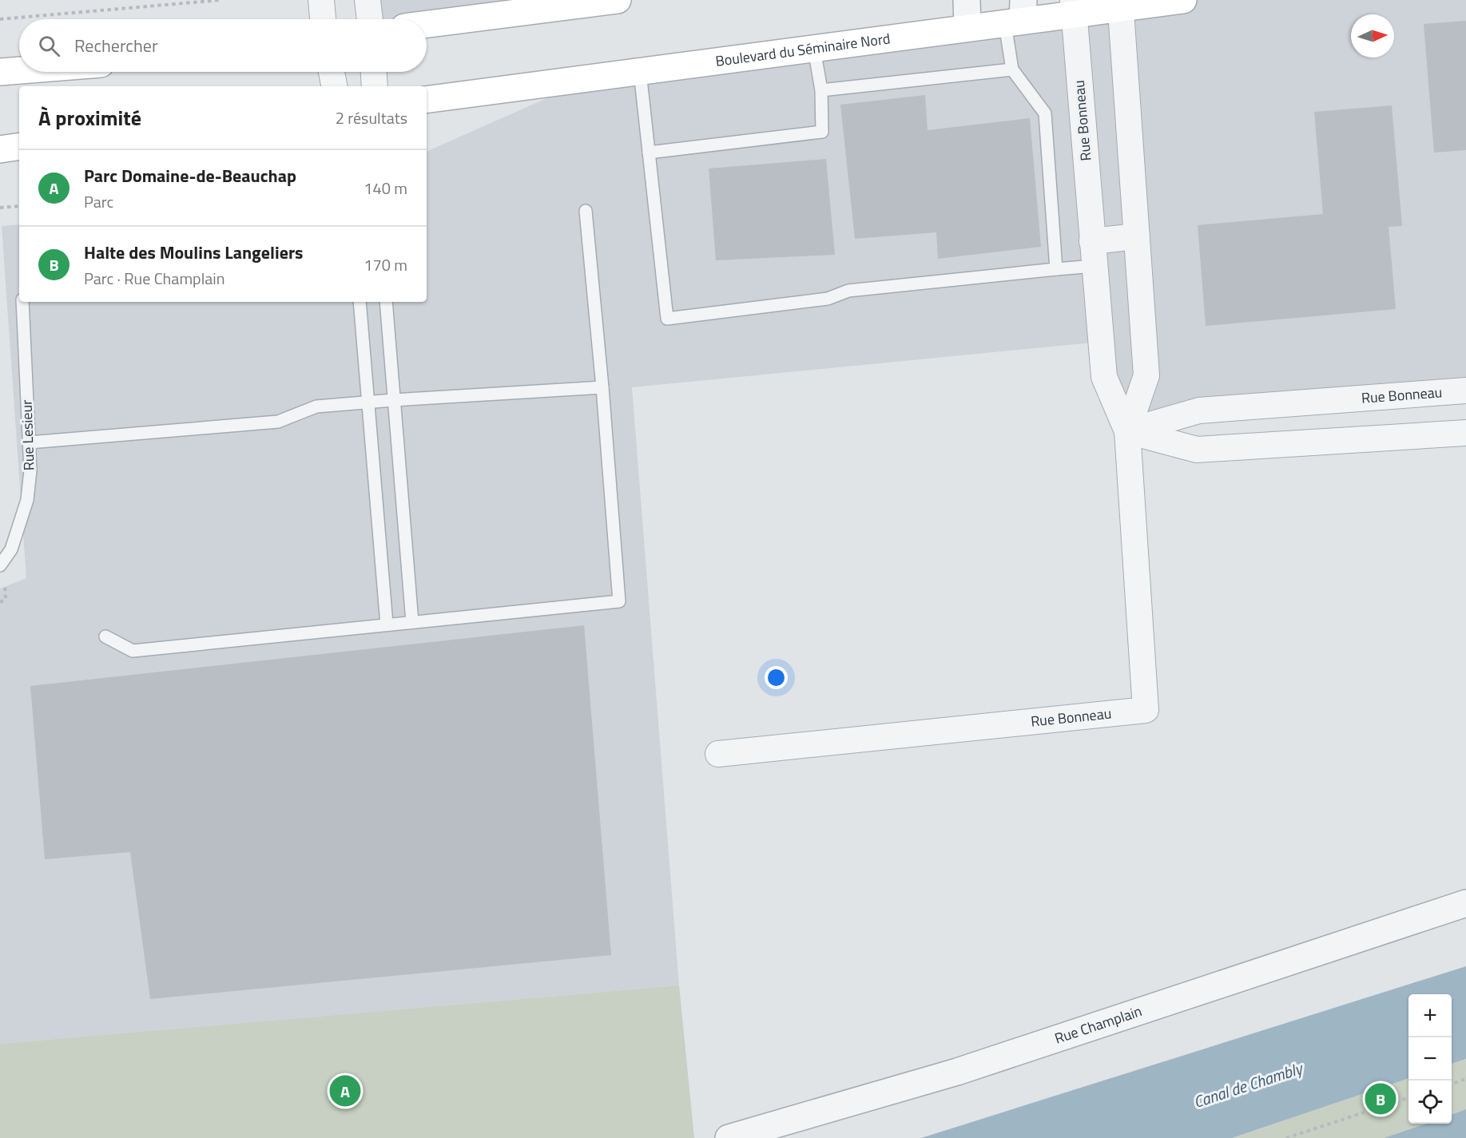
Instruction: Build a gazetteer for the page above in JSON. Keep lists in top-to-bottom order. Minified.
{"streets":{"main road":["Boulevard du Séminaire Nord"],"street":["Rue Bonneau","Rue Champlain"],"lane":["Rue Lesieur"]},"crossings":[["Boulevard du Séminaire Nord","Rue Bonneau"]],"water":["Canal de Chambly"],"north":"right","page":{"search":"Rechercher","heading":["À proximité","2 résultats"],"list":[{"mark":"A","name":"Parc Domaine-de-Beauchap","note":"Parc","value":"140 m"},{"mark":"B","name":"Halte des Moulins Langeliers","note":"Parc · Rue Champlain","value":"170 m"}],"map_buttons":["+","−"],"pins":["A","B"]}}
